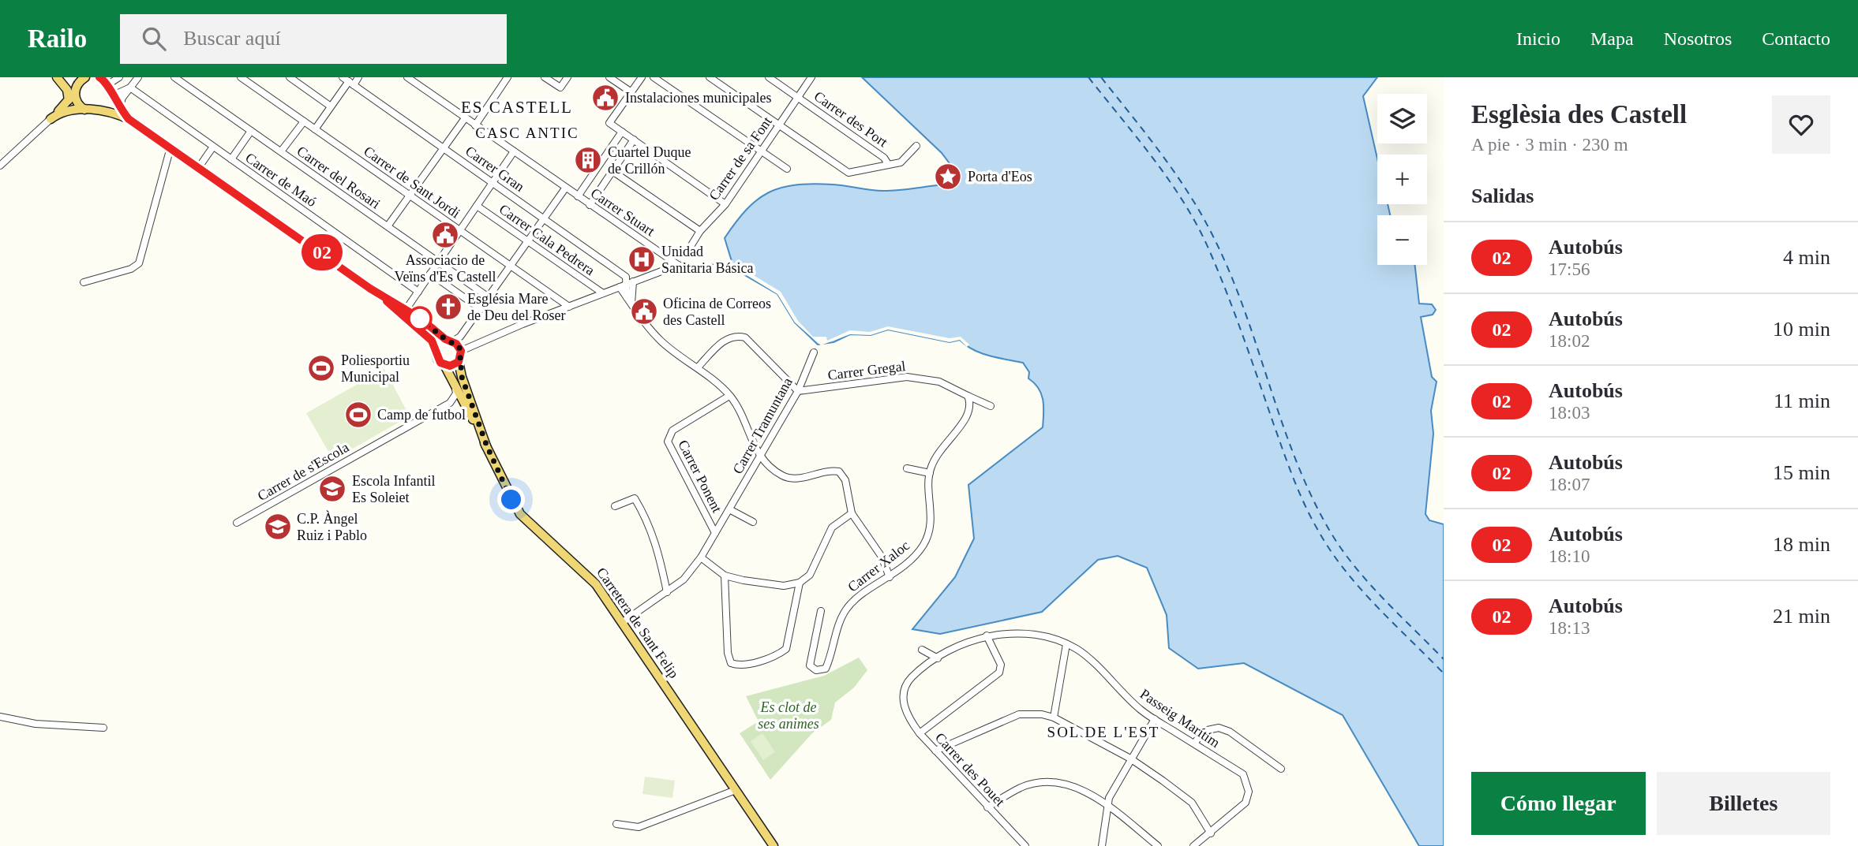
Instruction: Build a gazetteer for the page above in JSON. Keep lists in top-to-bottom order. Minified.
{"streets":{"main road":["Carretera de Sant Felip"],"street":["Carrer des Port","Carrer de sa Font","Carrer Gran","Carrer del Rosari","Carrer de Maó","Carrer de Sant Jordi","Carrer Stuart","Carrer Cala Pedrera","Carrer Gregal","Carrer Tramuntana","Carrer de s'Escola","Carrer Ponent","Carrer Xaloc","Passeig Marítim","Carrer des Pouet"]},"crossings":[["Carrer des Port","Carrer de sa Font"],["Carrer Gregal","Carrer Tramuntana"],["Carrer Gregal","Carrer Xaloc"],["Carrer Tramuntana","Carrer Ponent"],["Carrer Tramuntana","Carretera de Sant Felip"],["Carrer de s'Escola","Carretera de Sant Felip"],["Passeig Marítim","Carrer des Pouet"]],"districts":["ES CASTELL","CASC ANTIC","SOL DE L'EST"],"parks":["Es clot de ses animes"],"places":{"public building":["Instalaciones municipales","Associacio de Veïns d'Es Castell","Oficina de Correos des Castell"],"building":["Cuartel Duque de Crillón"],"place":["Porta d'Eos"],"hospital":["Unidad Sanitaria Básica"],"church":["Església Mare de Deu del Roser"],"sports":["Poliesportiu Municipal","Camp de futbol"],"school or university":["Escola Infantil Es Soleiet","C.P. Àngel Ruiz i Pablo"]},"lines":["bus line 02"],"page":{"header":"Railo","search":"Buscar aquí","nav":["Inicio","Mapa","Nosotros","Contacto"],"on_map":"02","heading":[["Esglèsia des Castell","A pie · 3 min · 230 m"],"Salidas"],"map_buttons":["+","−"],"list":[{"mark":"02","name":"Autobús","note":"17:56","value":"4 min"},{"mark":"02","name":"Autobús","note":"18:02","value":"10 min"},{"mark":"02","name":"Autobús","note":"18:03","value":"11 min"},{"mark":"02","name":"Autobús","note":"18:07","value":"15 min"},{"mark":"02","name":"Autobús","note":"18:10","value":"18 min"},{"mark":"02","name":"Autobús","note":"18:13","value":"21 min"}],"buttons":["Cómo llegar","Billetes"]}}
